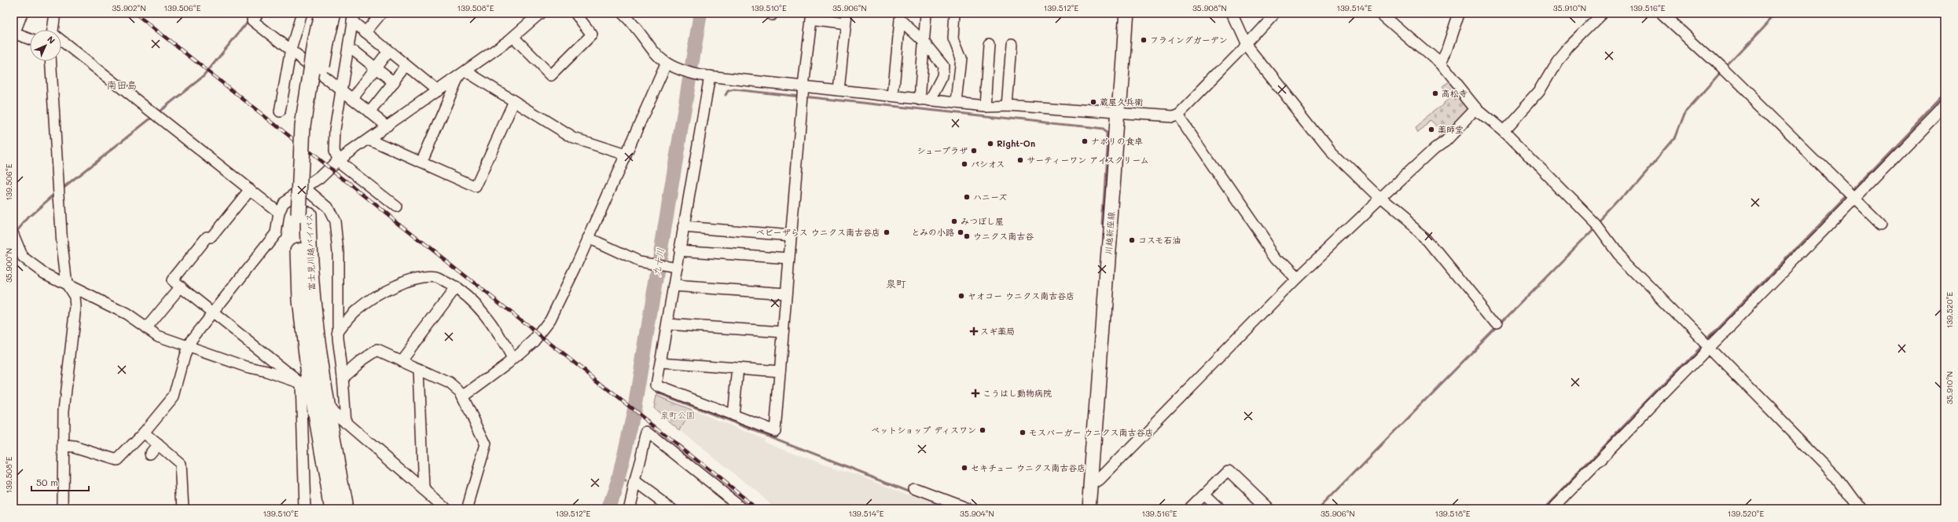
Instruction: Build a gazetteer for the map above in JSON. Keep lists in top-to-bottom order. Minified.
{"streets":{"highway":["富士見川越バイパス"],"main road":["川越新座線"]},"districts":["南田島","泉町"],"water":["九十川"],"parks":["泉町公園"],"places":{"other":["フライングガーデン","高松寺","蔵屋久兵衛","薬師堂","ナポリの食卓","Right-On","シュープラザ","サーティーワン アイスクリーム","パシオス","ハニーズ","みつぼし屋","ベビーザらス ウニクス南古谷店","とみの小路","ウニクス南古谷","コスモ石油","ヤオコー ウニクス南古谷店","ペットショップ ディスワン","モスバーガー ウニクス南古谷店","セキチュー ウニクス南古谷店"],"health":["スギ薬局","こうはし動物病院"]},"scale_bar":"50 m","north":"top right","coordinates":["35.902°N","139.506°E","139.508°E","139.510°E","35.906°N","139.512°E","35.908°N","139.514°E","35.910°N","139.516°E","35.900°N","139.520°E","35.904°N","139.518°E"]}
